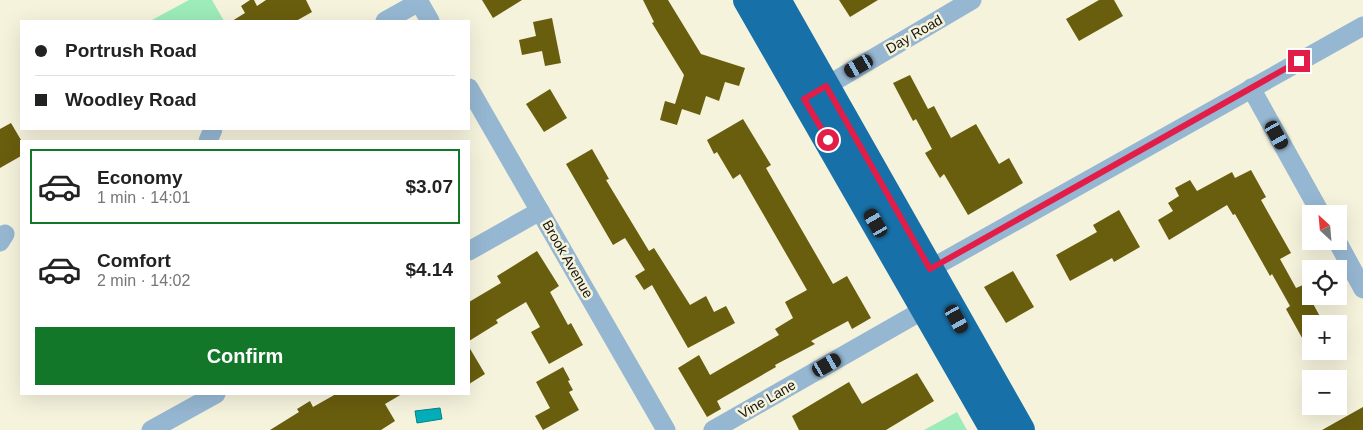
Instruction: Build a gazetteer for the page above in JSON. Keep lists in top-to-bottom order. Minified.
{"streets":{"street":["Day Road","Brook Avenue","Vine Lane"]},"north":"top left","page":{"banner":["Portrush Road","Woodley Road"],"list":[{"name":"Economy","note":"1 min · 14:01","value":"$3.07"},{"name":"Comfort","note":"2 min · 14:02","value":"$4.14"}],"map_buttons":["+","−"],"buttons":"Confirm"}}
